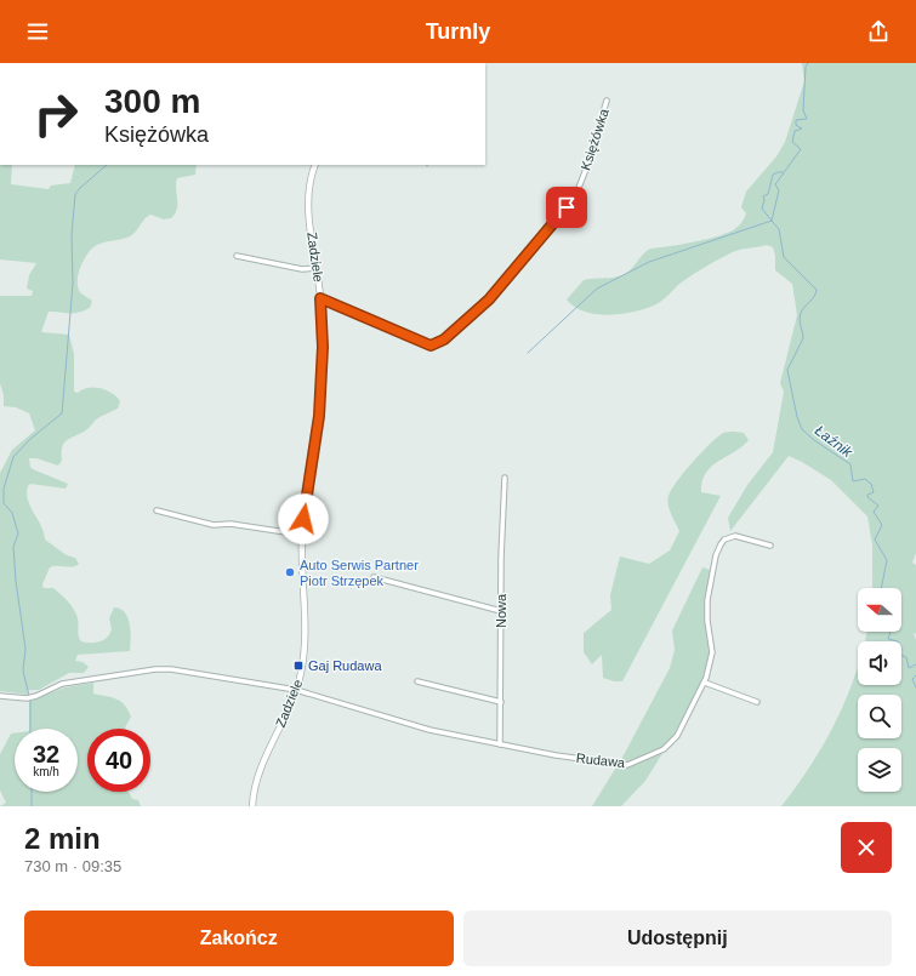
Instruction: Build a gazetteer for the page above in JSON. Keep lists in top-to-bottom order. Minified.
{"streets":{"street":["Księżówka","Zadziele","Nowa","Rudawa"]},"crossings":[["Księżówka","Zadziele"],["Zadziele","Rudawa"],["Nowa","Rudawa"]],"water":["Łaźnik"],"places":{"other":["Auto Serwis Partner Piotr Strzępek"],"transit":["Gaj Rudawa"]},"north":"left","page":{"header":"Turnly","turn":["300 m","Księżówka"],"speed":"32 km/h","limit":"40","heading":["2 min","730 m · 09:35"],"buttons":["Zakończ","Udostępnij"]}}
